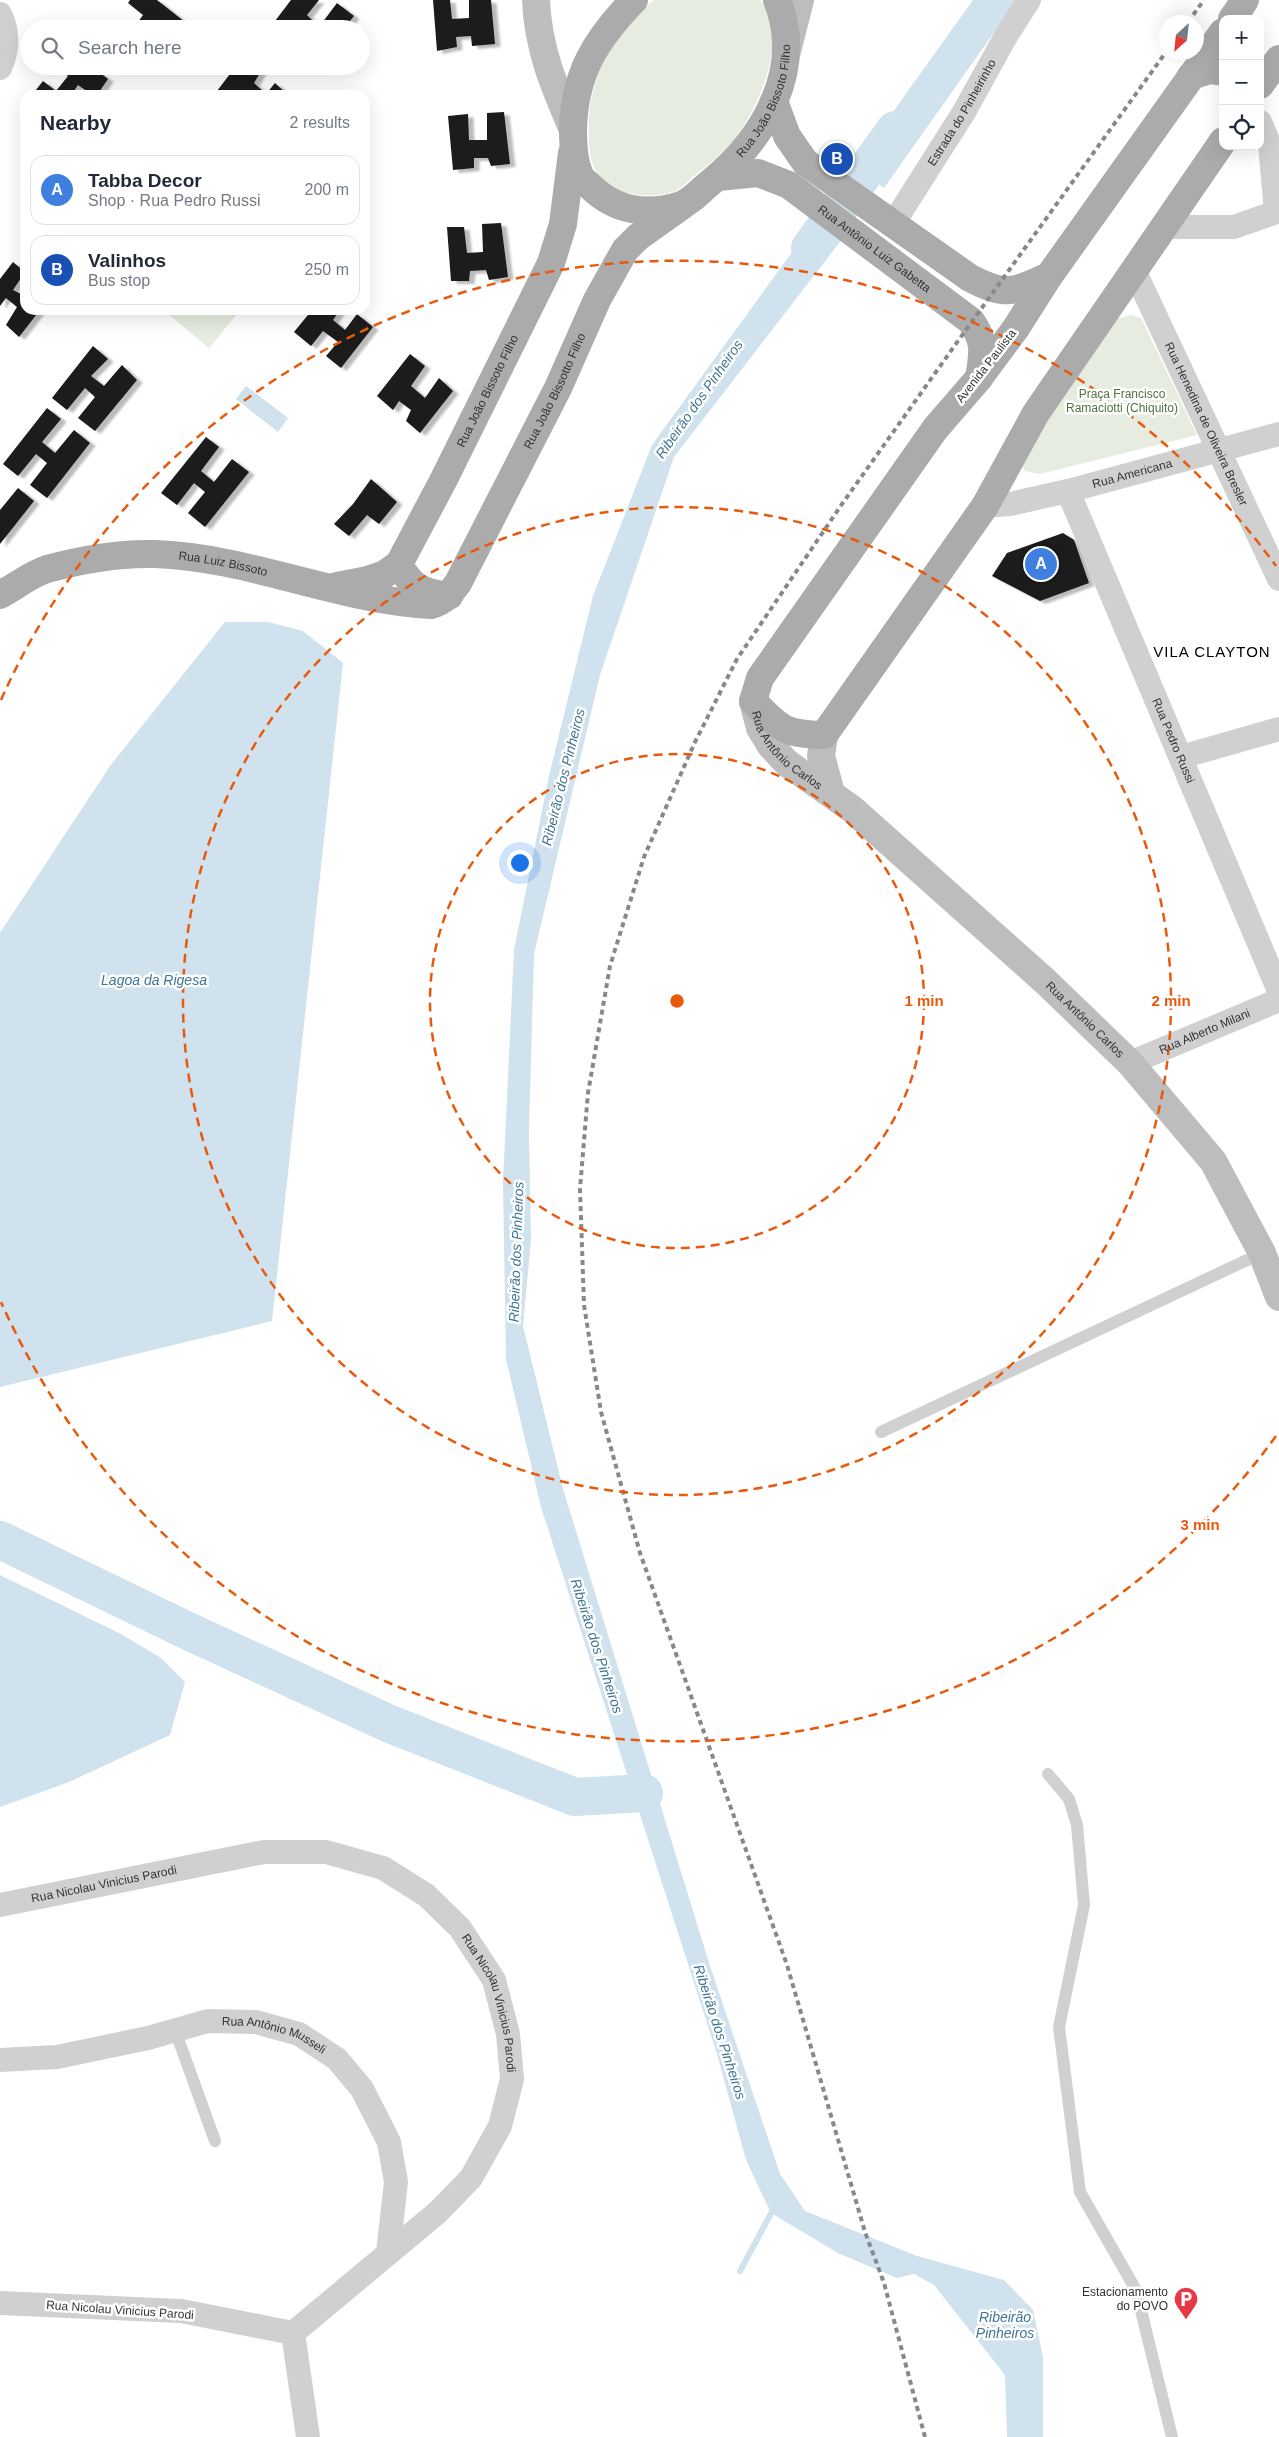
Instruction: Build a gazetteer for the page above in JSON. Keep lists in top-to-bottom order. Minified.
{"streets":{"main road":["Rua João Bissoto Filho","Rua Antônio Luiz Gabetta","Avenida Paulista","Rua João Bissotto Filho","Rua Luiz Bissoto","Rua Antônio Carlos"],"street":["Estrada do Pinheirinho","Rua Henedina de Oliveira Bresler","Rua Americana","Rua Pedro Russi","Rua Alberto Milani","Rua Nicolau Vinicius Parodi","Rua Antônio Musseli"]},"crossings":[["Rua João Bissoto Filho","Rua Antônio Luiz Gabetta"],["Rua João Bissoto Filho","Rua João Bissotto Filho"],["Rua Antônio Luiz Gabetta","Avenida Paulista"],["Avenida Paulista","Rua Antônio Carlos"],["Rua João Bissotto Filho","Rua Luiz Bissoto"],["Rua Henedina de Oliveira Bresler","Rua Americana"],["Rua Americana","Rua Pedro Russi"],["Rua Antônio Carlos","Rua Alberto Milani"],["Rua Nicolau Vinicius Parodi","Rua Antônio Musseli"]],"districts":["VILA CLAYTON"],"water":["Ribeirão dos Pinheiros","Lagoa da Rigesa","Ribeirão Pinheiros"],"parks":["Praça Francisco Ramaciotti (Chiquito)"],"places":{"parking":["Estacionamento do POVO"]},"north":"bottom left","page":{"map_buttons":["+","−"],"search":"Search here","heading":["Nearby","2 results"],"pins":["B","A"],"list":[{"mark":"A","name":"Tabba Decor","note":"Shop · Rua Pedro Russi","value":"200 m"},{"mark":"B","name":"Valinhos","note":"Bus stop","value":"250 m"}]},"rings":["1 min","2 min","3 min"]}
